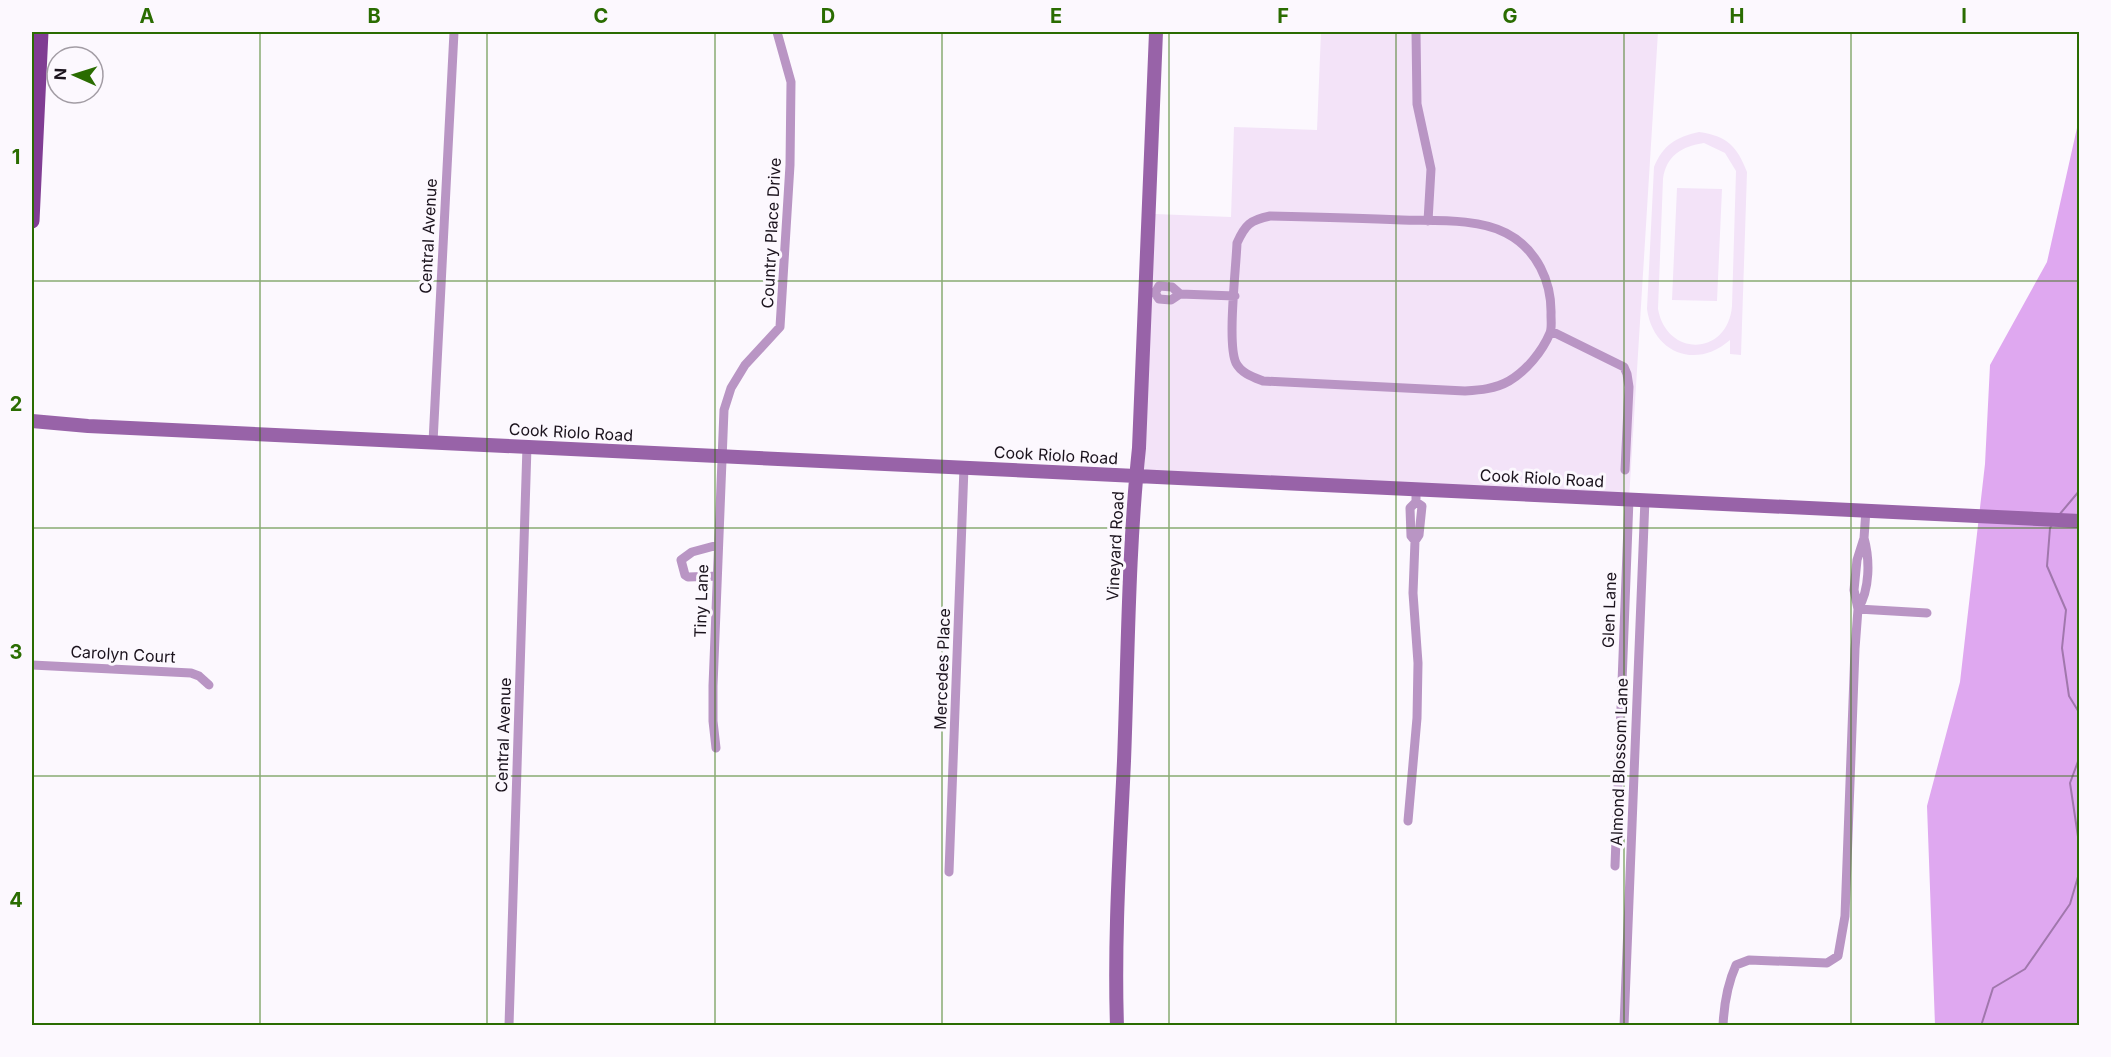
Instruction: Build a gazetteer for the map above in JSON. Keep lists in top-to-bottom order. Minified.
{"streets":{"street":["Country Place Drive","Central Avenue","Cook Riolo Road","Vineyard Road","Tiny Lane","Glen Lane","Carolyn Court","Mercedes Place","Almond Blossom Lane"]},"crossings":[["Country Place Drive","Cook Riolo Road"],["Country Place Drive","Tiny Lane"],["Central Avenue","Cook Riolo Road"],["Cook Riolo Road","Vineyard Road"],["Cook Riolo Road","Tiny Lane"],["Cook Riolo Road","Glen Lane"],["Cook Riolo Road","Mercedes Place"],["Cook Riolo Road","Almond Blossom Lane"]],"north":"left","grid":{"columns":["A","B","C","D","E","F","G","H","I"],"rows":["1","2","3","4"]}}
